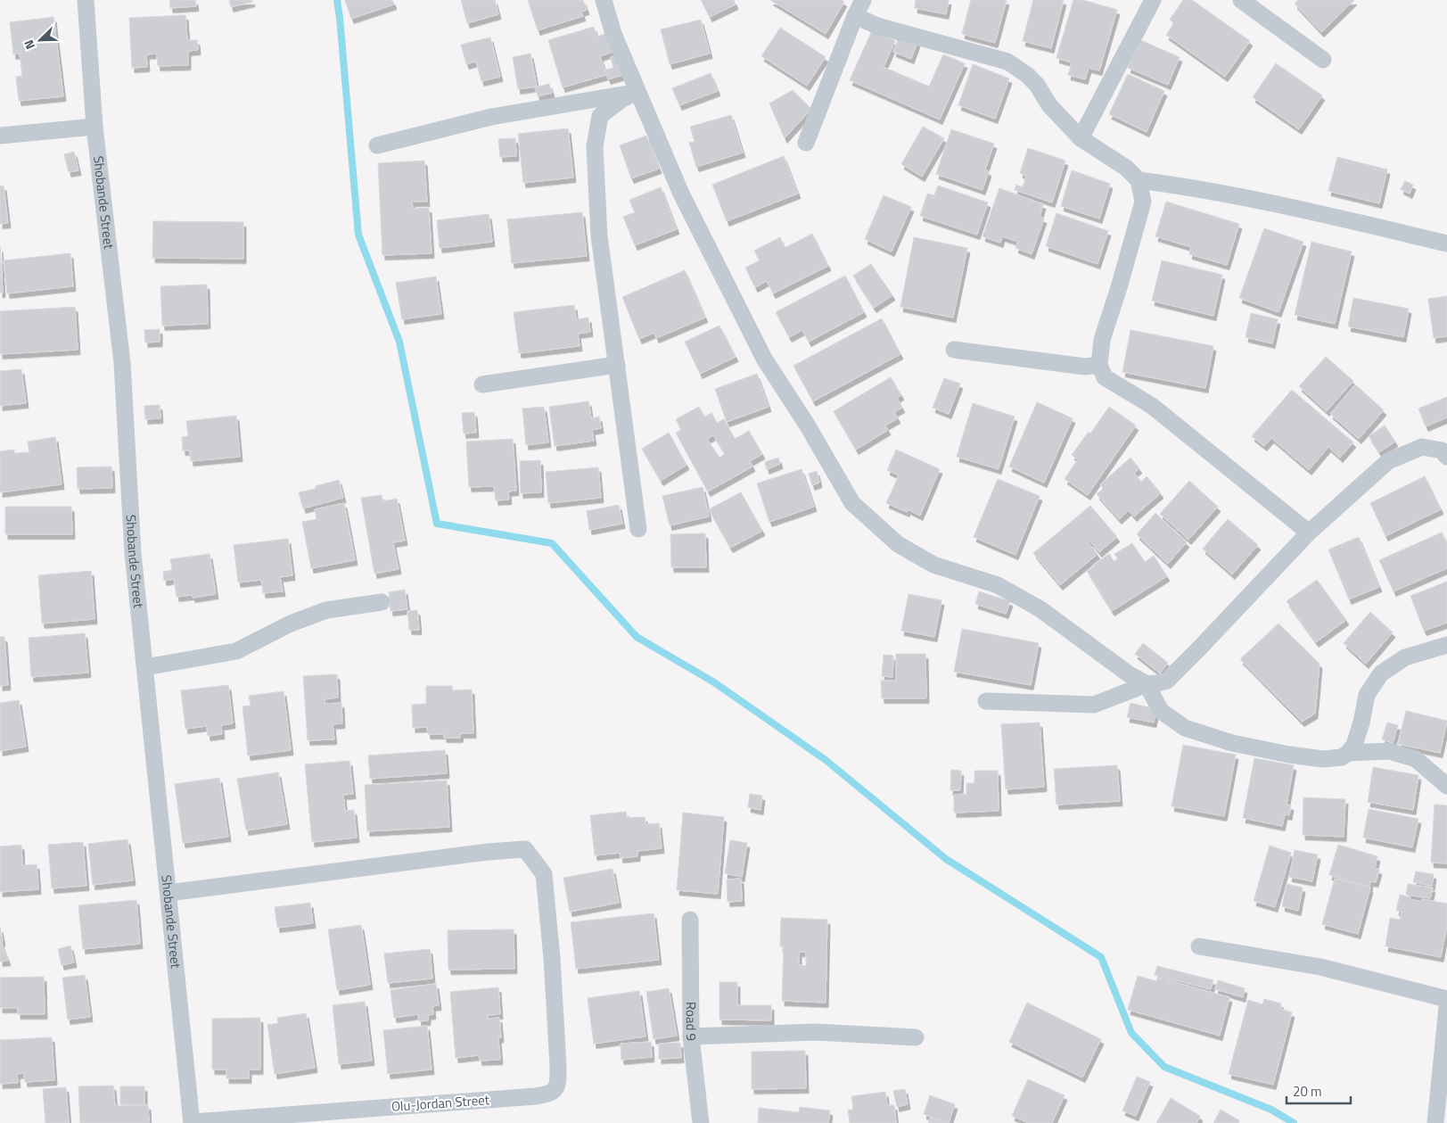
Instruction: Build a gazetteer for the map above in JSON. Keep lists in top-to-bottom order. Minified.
{"streets":{"street":["Shobande Street","Road 9","Olu-Jordan Street"]},"crossings":[["Shobande Street","Olu-Jordan Street"]],"scale_bar":"20 m","north":"bottom left"}
